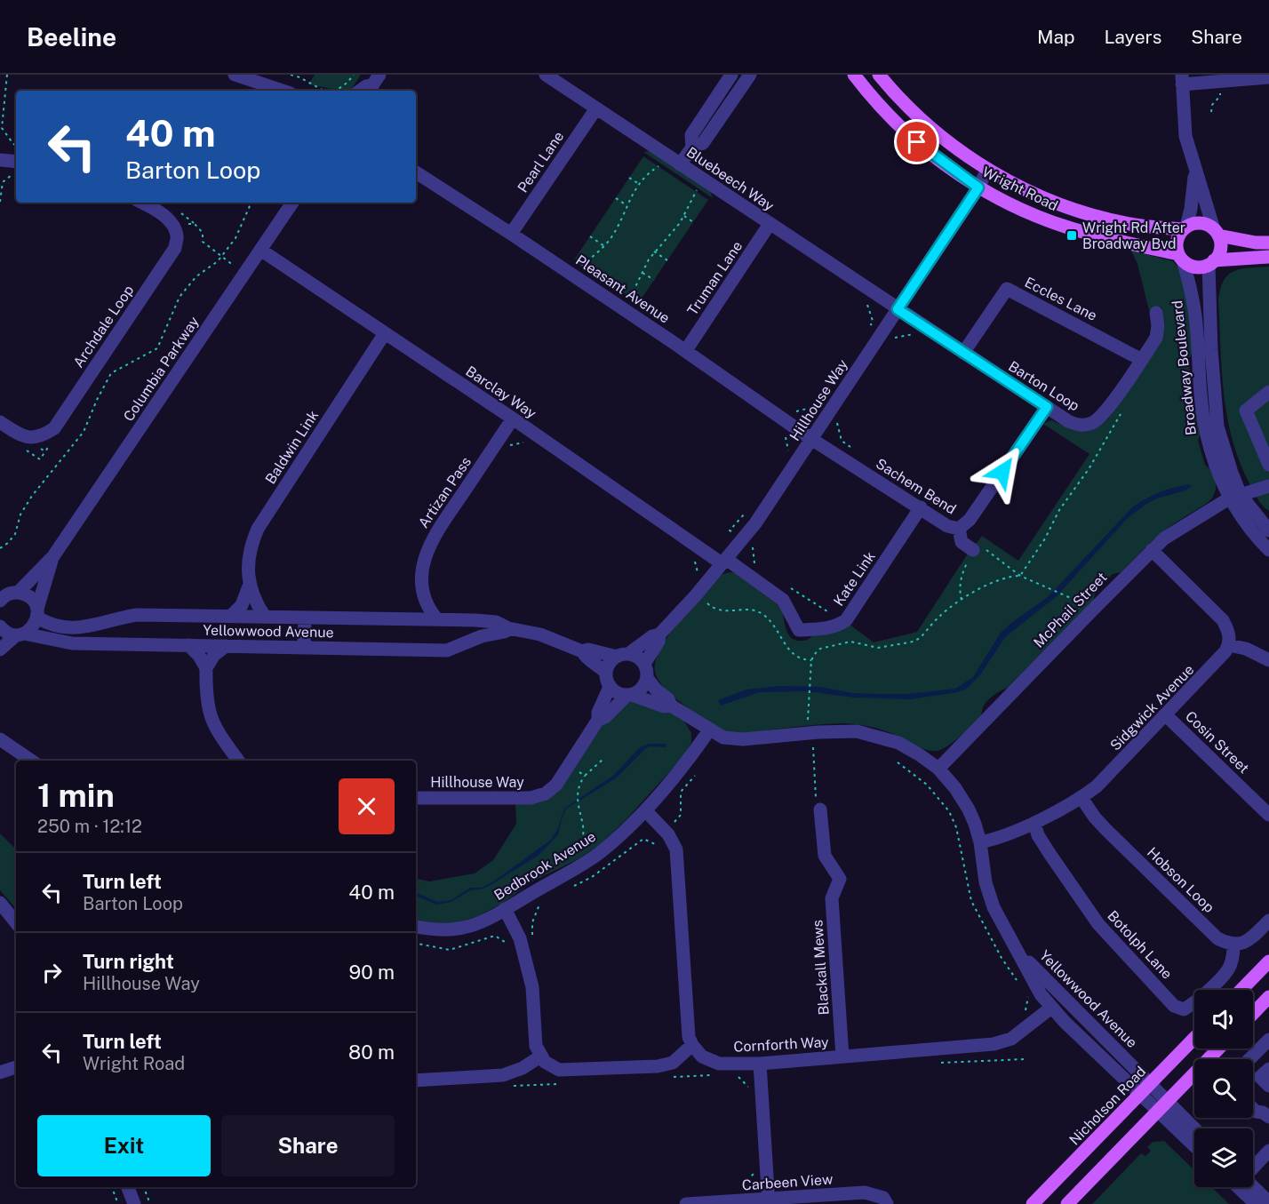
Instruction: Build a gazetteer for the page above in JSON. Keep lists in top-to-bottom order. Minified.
{"streets":{"main road":["Wright Road","Nicholson Road"],"street":["Pearl Lane","Bluebeech Way","Truman Lane","Pleasant Avenue","Eccles Lane","Archdale Loop","Broadway Boulevard","Columbia Parkway","Barton Loop","Barclay Way","Hillhouse Way","Baldwin Link","Sachem Bend","Artizan Pass","Kate Link","McPhail Street","Yellowwood Avenue","Sidgwick Avenue","Cosin Street","Bedbrook Avenue","Hobson Loop","Botolph Lane","Blackall Mews","Cornforth Way","Carbeen View"]},"crossings":[["Pearl Lane","Bluebeech Way"],["Pearl Lane","Pleasant Avenue"],["Bluebeech Way","Truman Lane"],["Bluebeech Way","Barton Loop"],["Bluebeech Way","Hillhouse Way"],["Wright Road","Broadway Boulevard"],["Wright Road","Hillhouse Way"],["Truman Lane","Pleasant Avenue"],["Pleasant Avenue","Hillhouse Way"],["Pleasant Avenue","Sachem Bend"],["Eccles Lane","Barton Loop"],["Broadway Boulevard","McPhail Street"],["Columbia Parkway","Barclay Way"],["Columbia Parkway","Yellowwood Avenue"],["Barton Loop","Hillhouse Way"],["Barton Loop","Sachem Bend"],["Barclay Way","Hillhouse Way"],["Barclay Way","Baldwin Link"],["Barclay Way","Artizan Pass"],["Barclay Way","Kate Link"],["Hillhouse Way","Sachem Bend"],["Hillhouse Way","Kate Link"],["Hillhouse Way","Yellowwood Avenue"],["Baldwin Link","Yellowwood Avenue"],["Sachem Bend","Kate Link"],["Artizan Pass","Yellowwood Avenue"],["McPhail Street","Yellowwood Avenue"],["Yellowwood Avenue","Sidgwick Avenue"],["Yellowwood Avenue","Bedbrook Avenue"],["Yellowwood Avenue","Cornforth Way"],["Yellowwood Avenue","Nicholson Road"],["Sidgwick Avenue","Cosin Street"],["Sidgwick Avenue","Hobson Loop"],["Sidgwick Avenue","Botolph Lane"],["Hobson Loop","Botolph Lane"],["Blackall Mews","Cornforth Way"]],"places":{"transit":["Wright Rd After Broadway Bvd"]},"page":{"header":"Beeline","nav":["Map","Layers","Share"],"turn":["40 m","Barton Loop"],"heading":["1 min","250 m · 12:12"],"list":[{"name":"Turn left","note":"Barton Loop","value":"40 m"},{"name":"Turn right","note":"Hillhouse Way","value":"90 m"},{"name":"Turn left","note":"Wright Road","value":"80 m"}],"buttons":["Exit","Share"]}}
